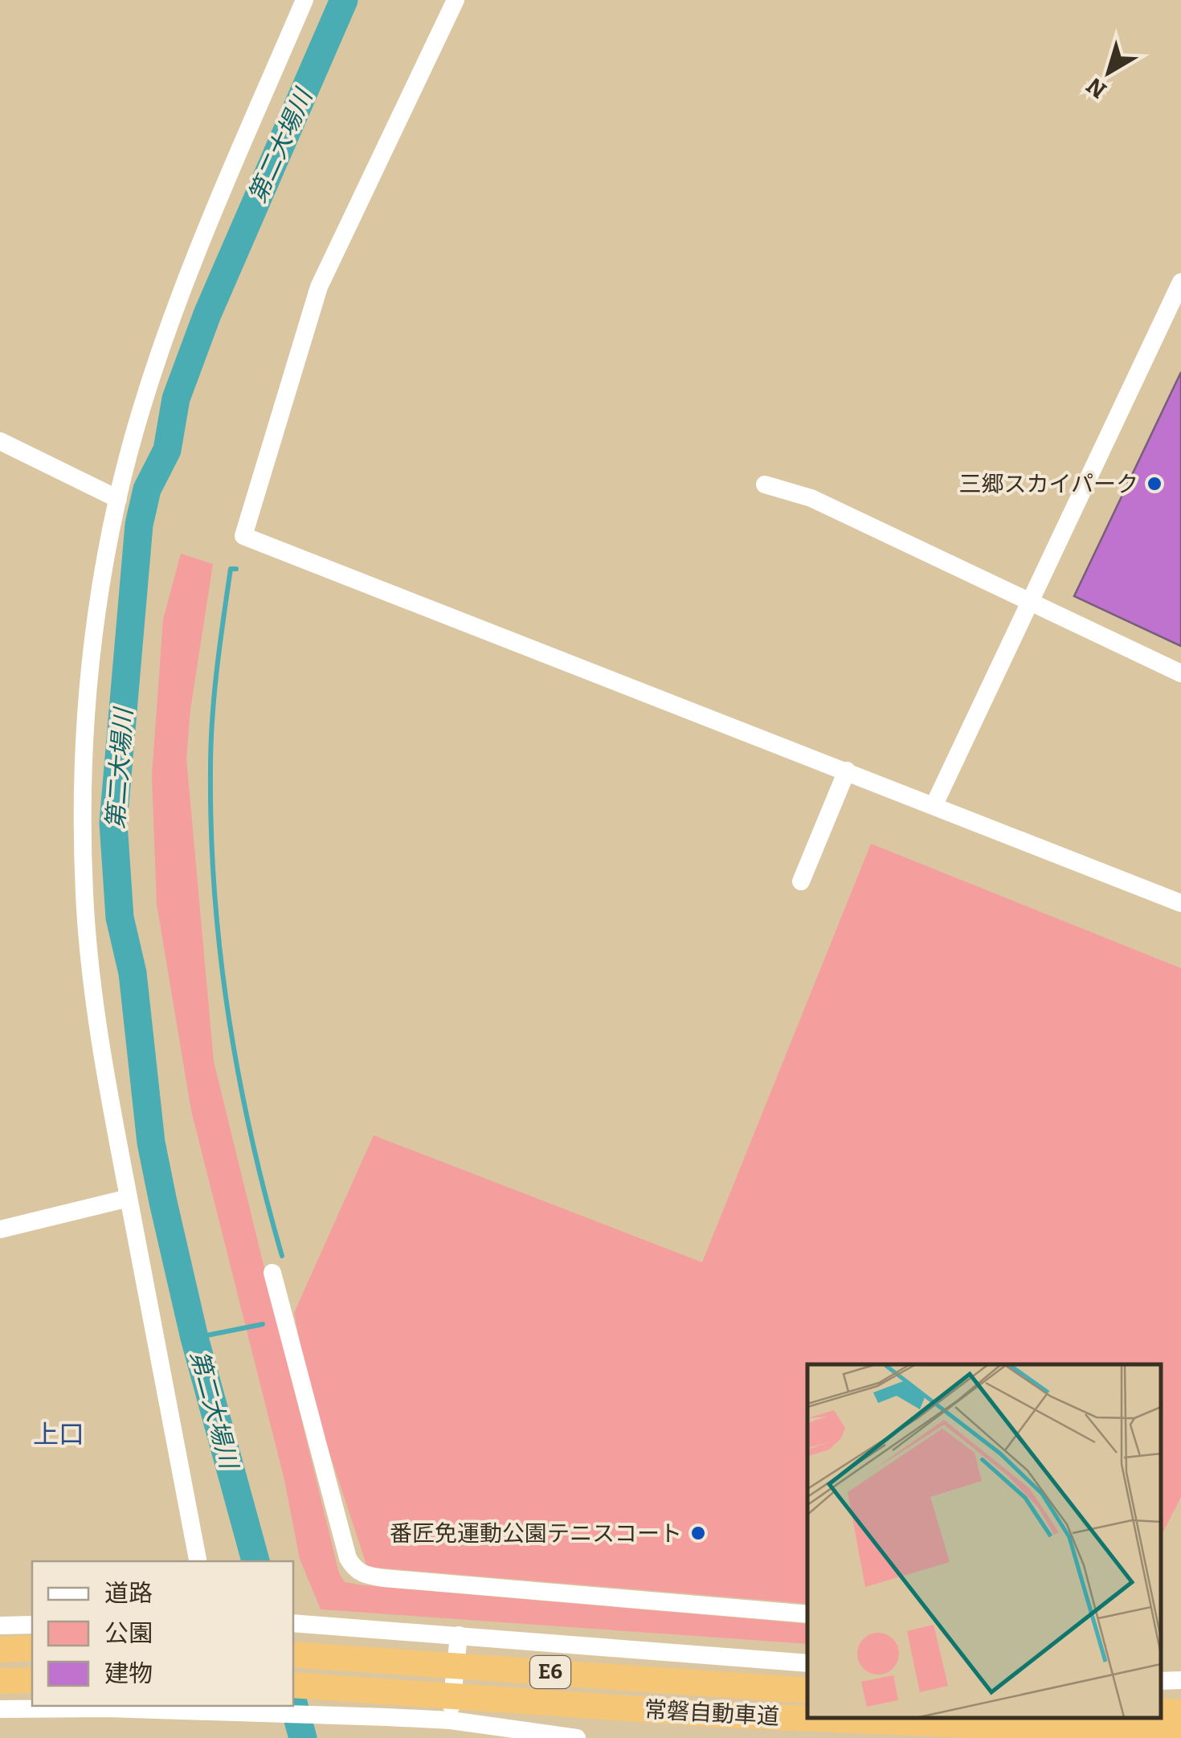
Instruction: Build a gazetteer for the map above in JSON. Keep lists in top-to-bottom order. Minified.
{"streets":{"highway":["E6","常磐自動車道"]},"districts":["上口"],"water":["第二大場川"],"places":["三郷スカイパーク","番匠免運動公園テニスコート"],"legend":["道路","公園","建物"],"north":"bottom left"}
